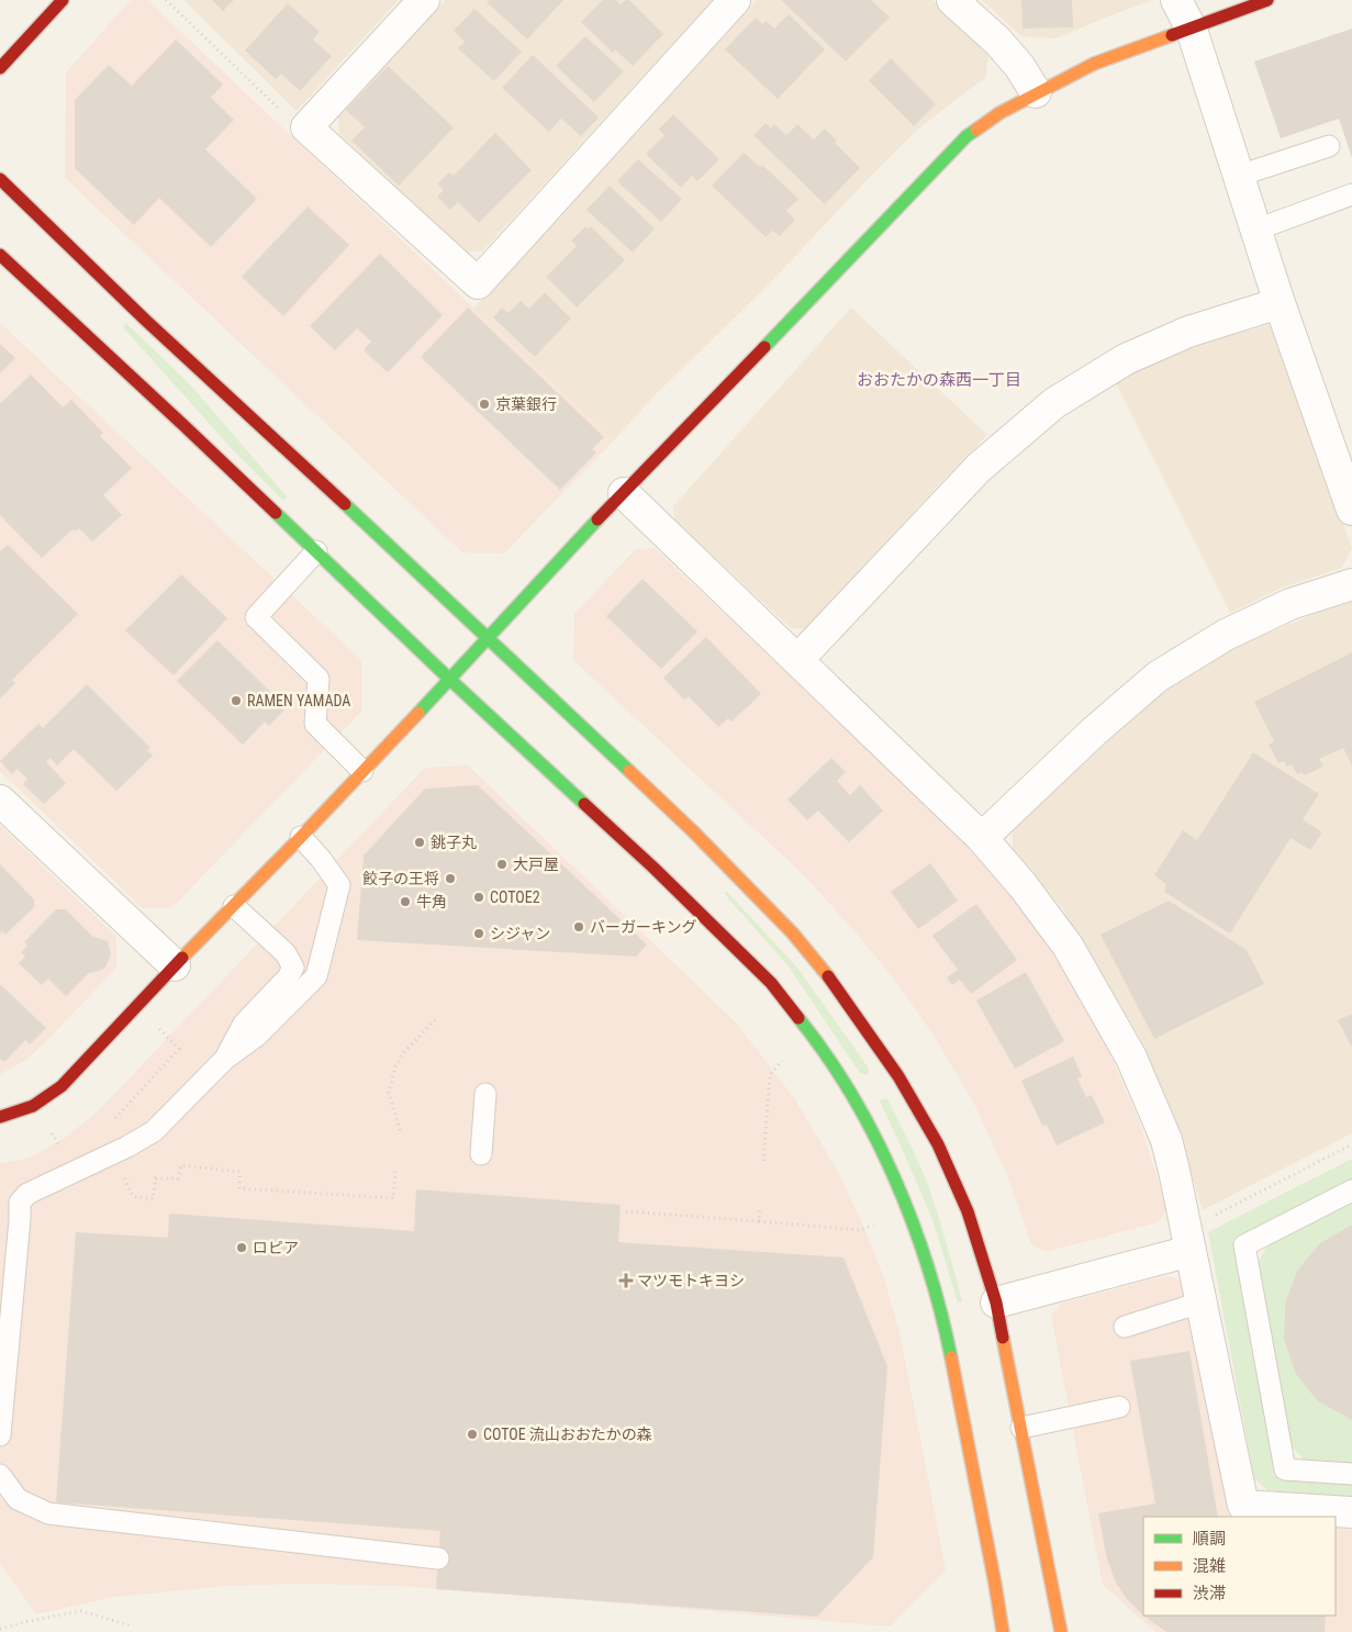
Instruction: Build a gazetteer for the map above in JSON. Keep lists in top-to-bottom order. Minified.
{"districts":["おおたかの森西一丁目"],"places":{"other":["京葉銀行","RAMEN YAMADA","銚子丸","大戸屋","餃子の王将","COTOE2","牛角","バーガーキング","シジャン","ロピア","COTOE 流山おおたかの森"],"health":["マツモトキヨシ"]},"legend":["順調","混雑","渋滞"]}
